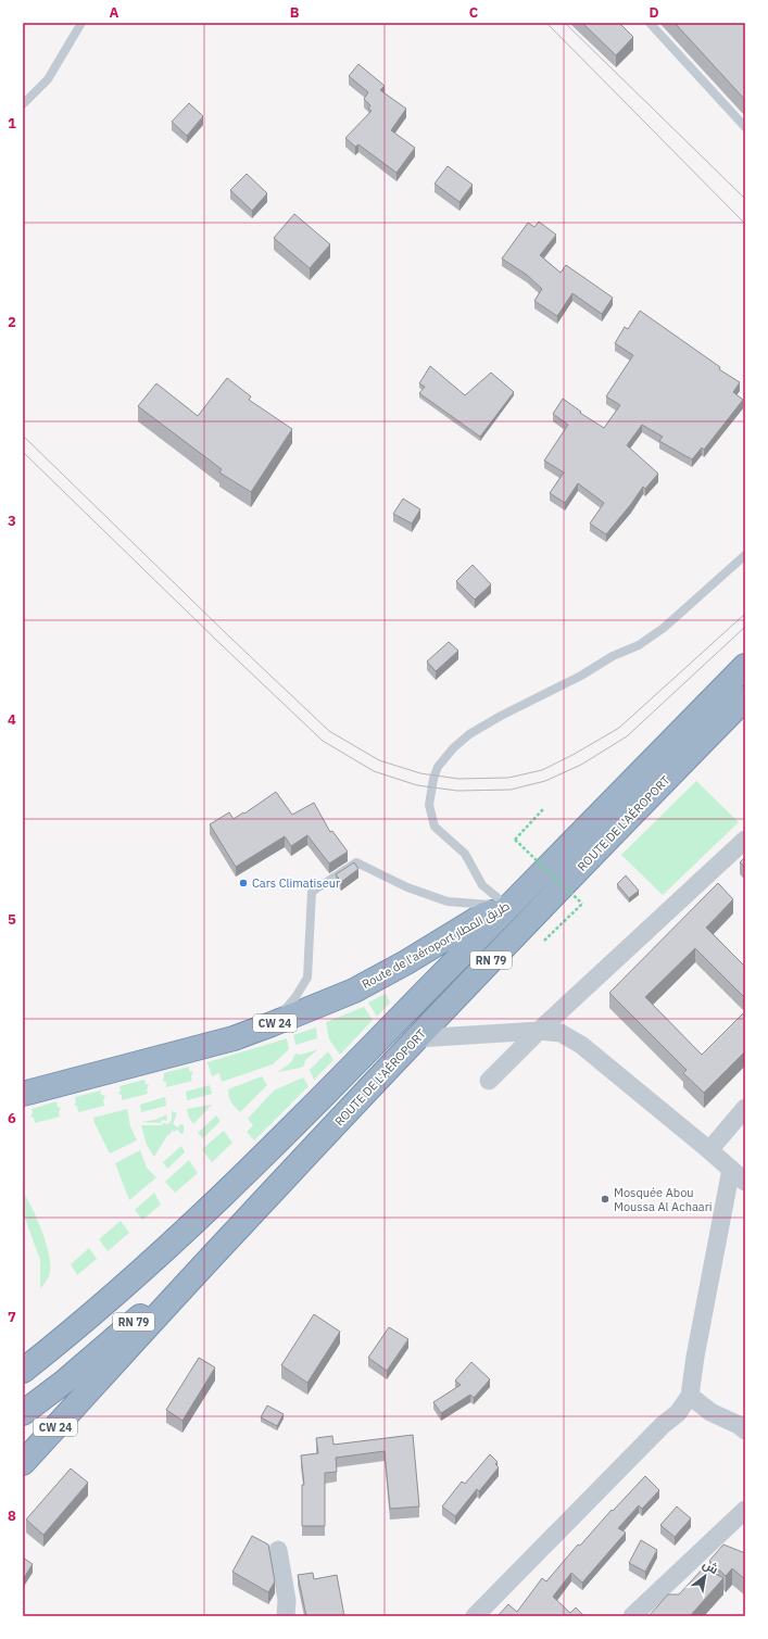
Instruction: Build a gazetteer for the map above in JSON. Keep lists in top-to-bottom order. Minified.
{"streets":{"highway":["ROUTE DE L'AÉROPORT","Route de l'aéroport طريق المطار","RN 79","CW 24"]},"crossings":[["ROUTE DE L'AÉROPORT","Route de l'aéroport طريق المطار"],["ROUTE DE L'AÉROPORT","RN 79"],["Route de l'aéroport طريق المطار","RN 79"]],"places":["Cars Climatiseur","Mosquée Abou Moussa Al Achaari"],"north":"top right","grid":{"columns":["A","B","C","D"],"rows":["1","2","3","4","5","6","7","8"]}}
